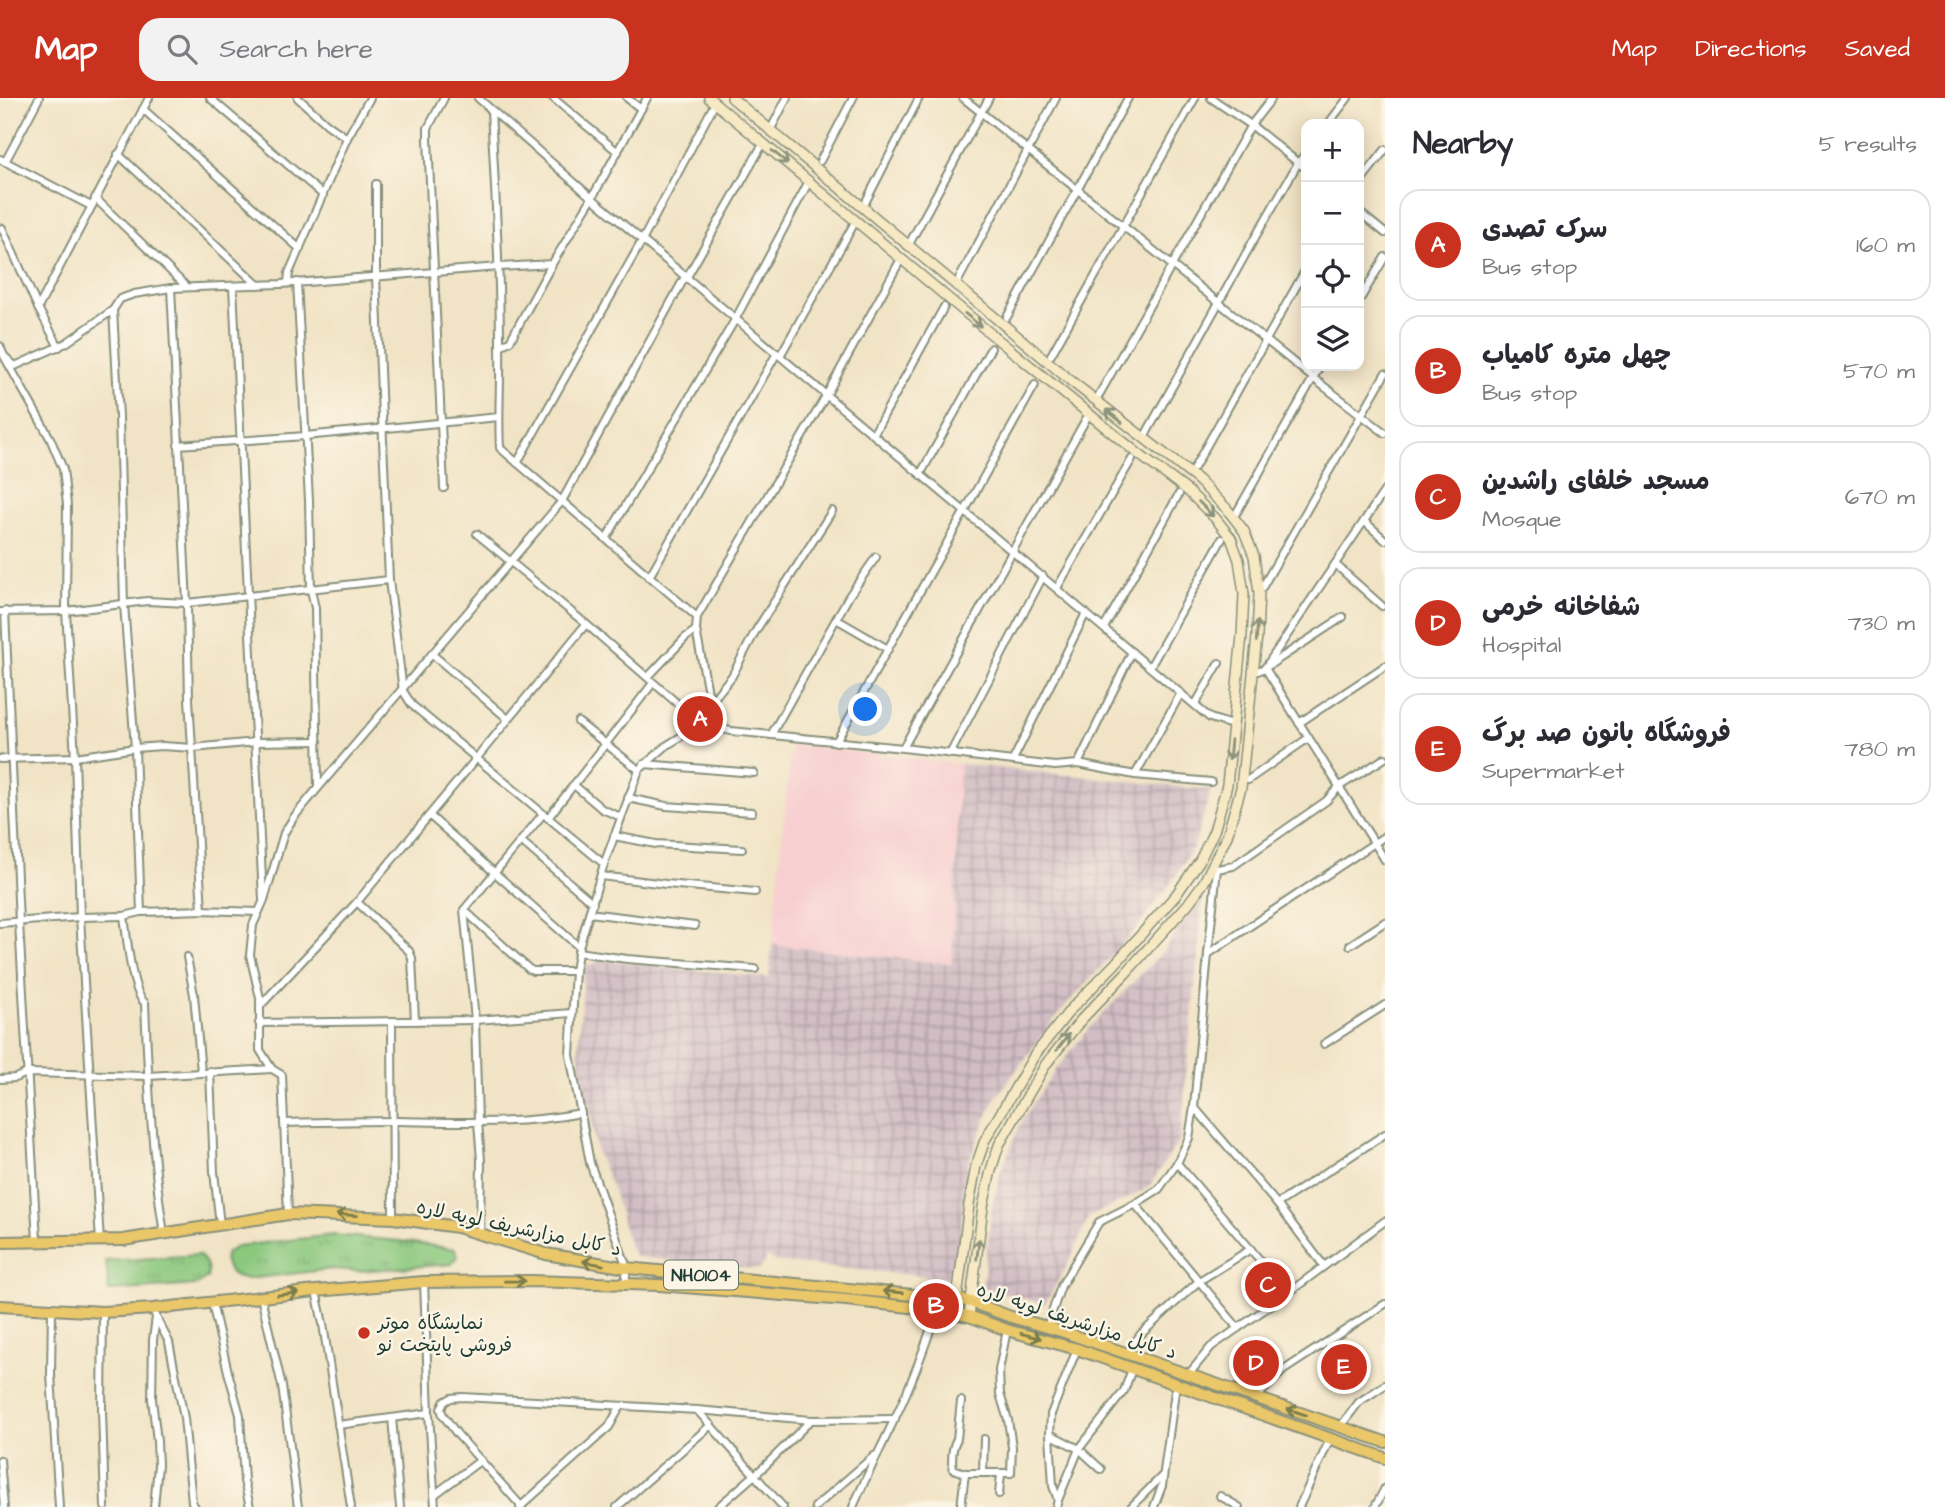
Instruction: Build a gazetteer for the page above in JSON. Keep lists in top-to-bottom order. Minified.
{"streets":{"highway":["د کابل مزارشریف لویه لاره","NH0104"]},"places":["نمایشگاه موتر فروشی پایتخت نو"],"page":{"header":"Map","search":"Search here","nav":["Map","Directions","Saved"],"heading":["Nearby","5 results"],"map_buttons":["+","−"],"list":[{"mark":"A","name":"سرک تصدی","note":"Bus stop","value":"160 m"},{"mark":"B","name":"چهل متره کامیاب","note":"Bus stop","value":"570 m"},{"mark":"C","name":"مسجد خلفای راشدین","note":"Mosque","value":"670 m"},{"mark":"D","name":"شفاخانه خرمی","note":"Hospital","value":"730 m"},{"mark":"E","name":"فروشگاه بانون صد برگ","note":"Supermarket","value":"780 m"}],"pins":["A","C","B","D","E"]}}
